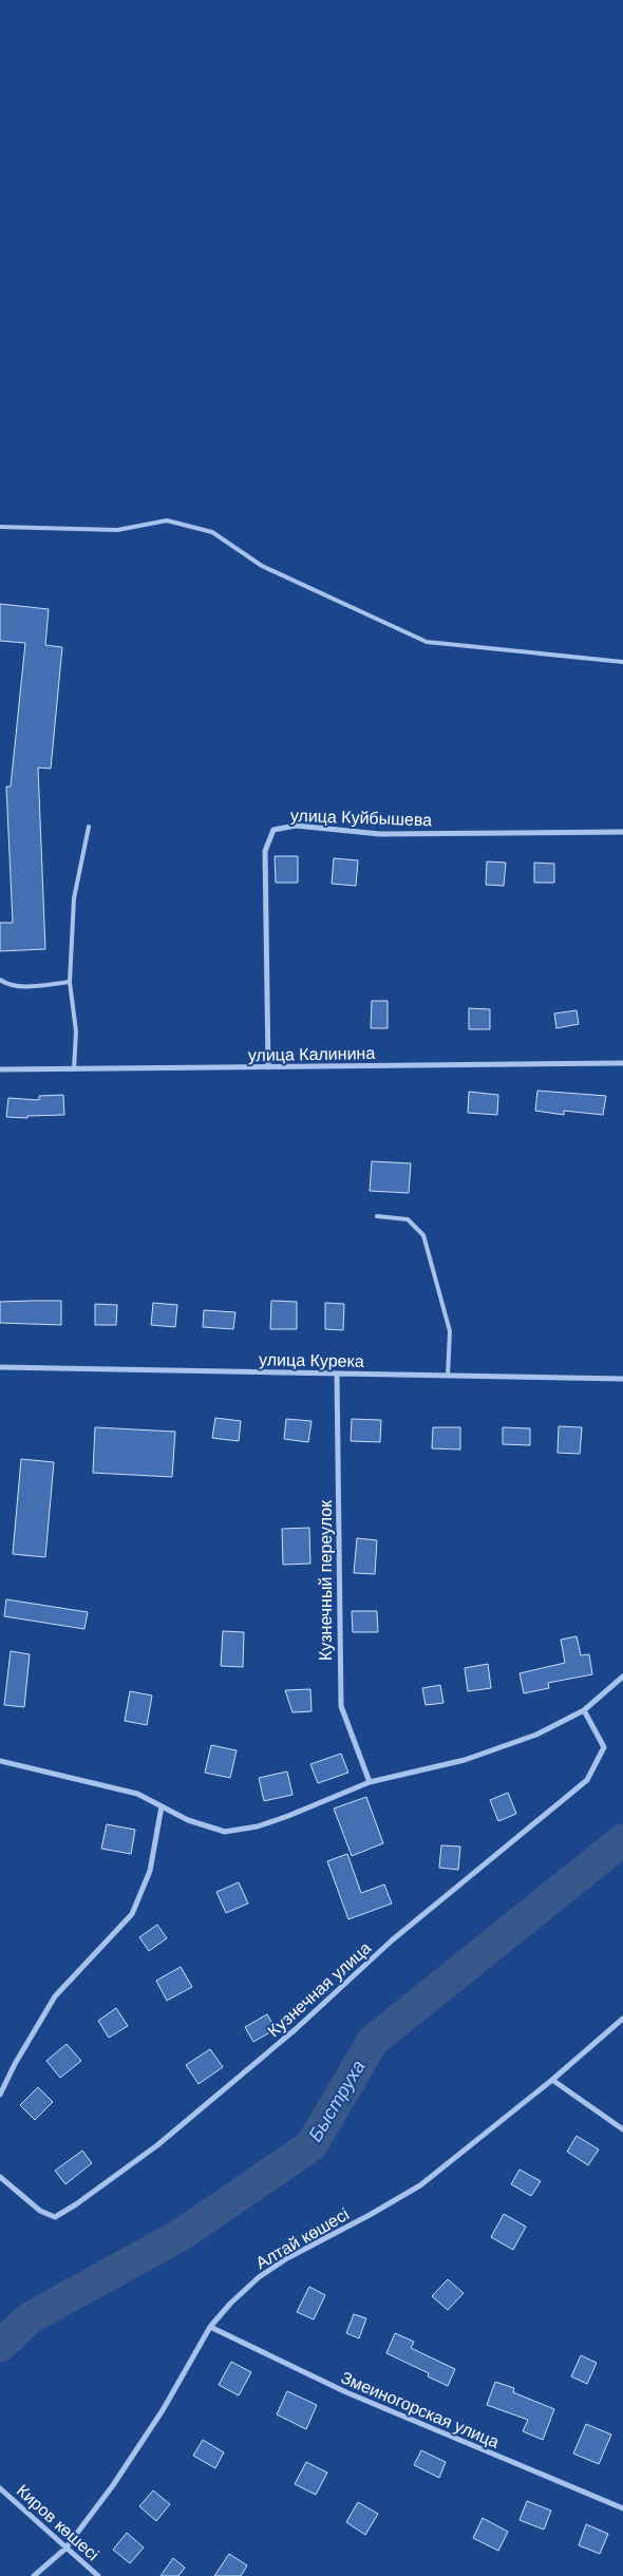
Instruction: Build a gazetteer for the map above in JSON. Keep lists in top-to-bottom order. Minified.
{"streets":{"street":["улица Куйбышева","улица Калинина","улица Курека","Кузнечный переулок","Кузнечная улица","Алтай көшесі","Змеиногорская улица","Киров көшесі"]},"crossings":[["улица Куйбышева","улица Калинина"],["улица Курека","Кузнечный переулок"],["Алтай көшесі","Змеиногорская улица"],["Алтай көшесі","Киров көшесі"]],"water":["Быструха"]}
